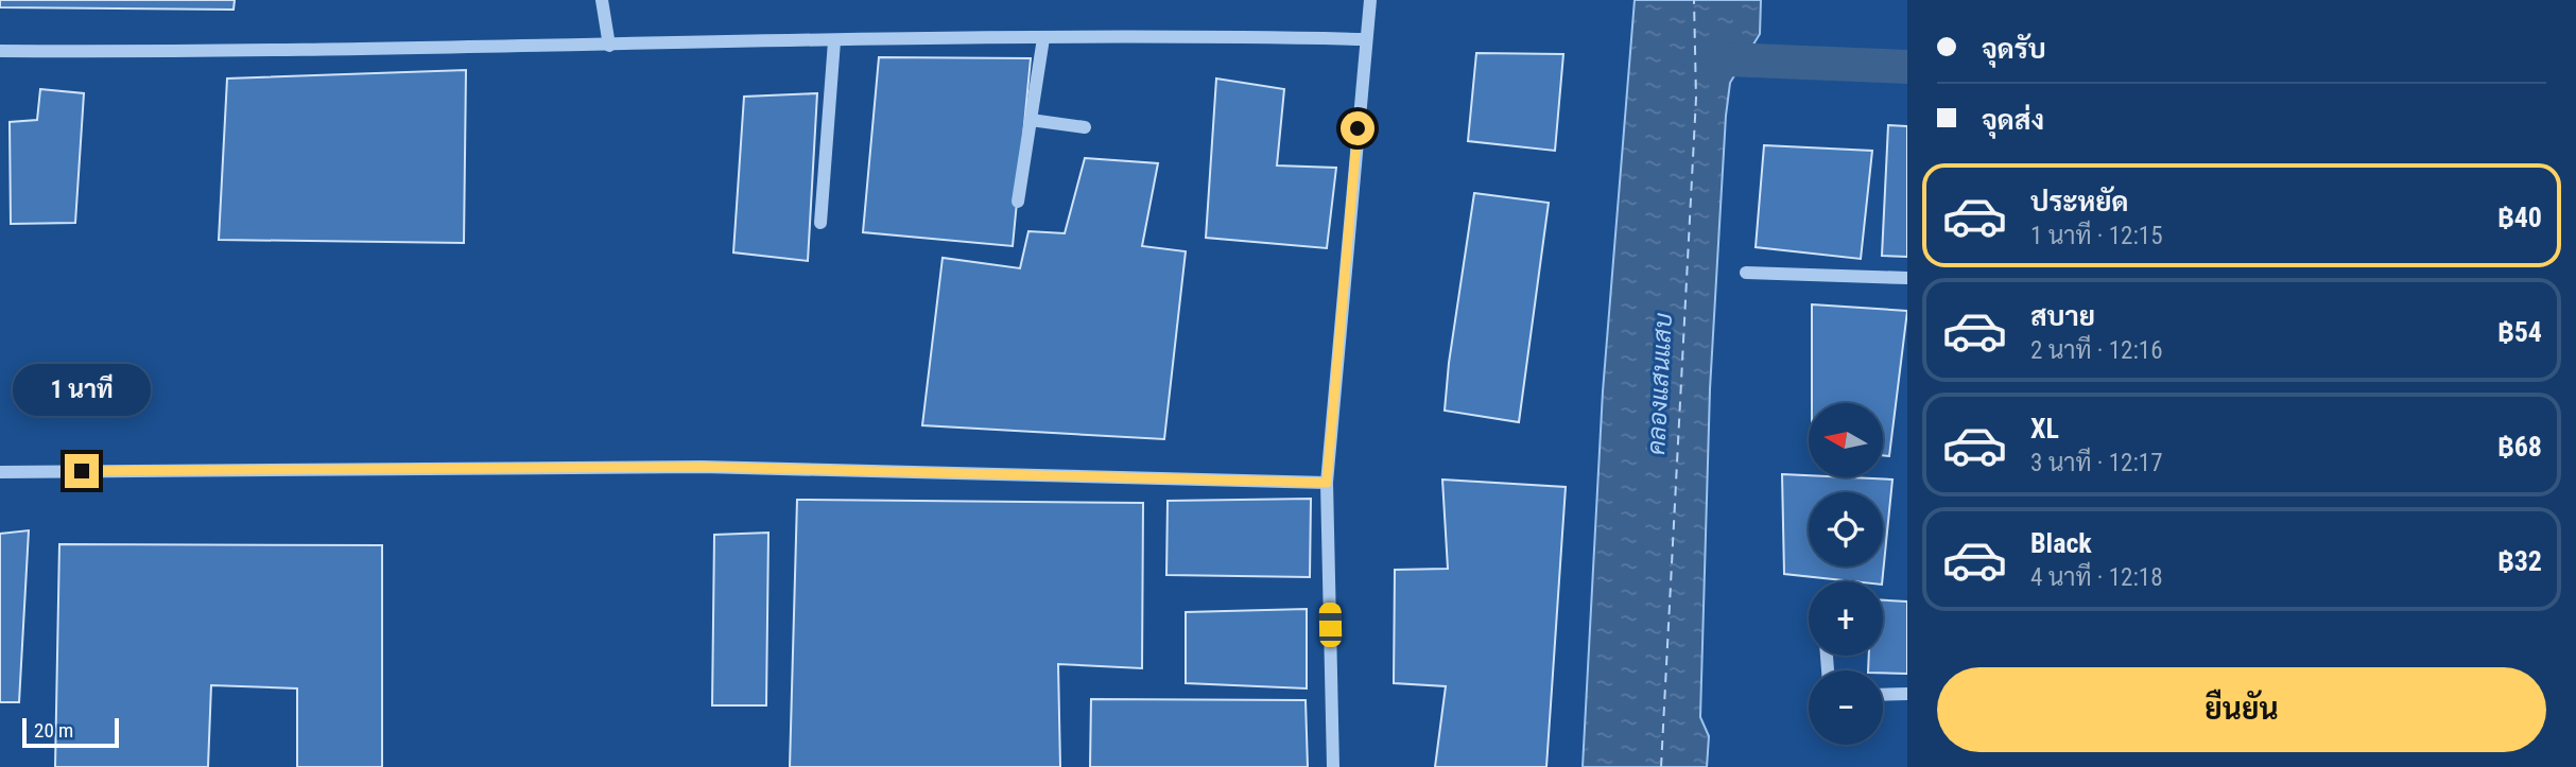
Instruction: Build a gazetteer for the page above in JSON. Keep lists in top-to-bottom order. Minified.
{"water":["คลองแสนแสบ"],"scale_bar":"20 m","north":"left","page":{"banner":["จุดรับ","จุดส่ง"],"list":[{"name":"ประหยัด","note":"1 นาที · 12:15","value":"฿40"},{"name":"สบาย","note":"2 นาที · 12:16","value":"฿54"},{"name":"XL","note":"3 นาที · 12:17","value":"฿68"},{"name":"Black","note":"4 นาที · 12:18","value":"฿32"}],"bubble":"1 นาที","map_buttons":["+","−"],"buttons":"ยืนยัน","scale":"20 m"}}
